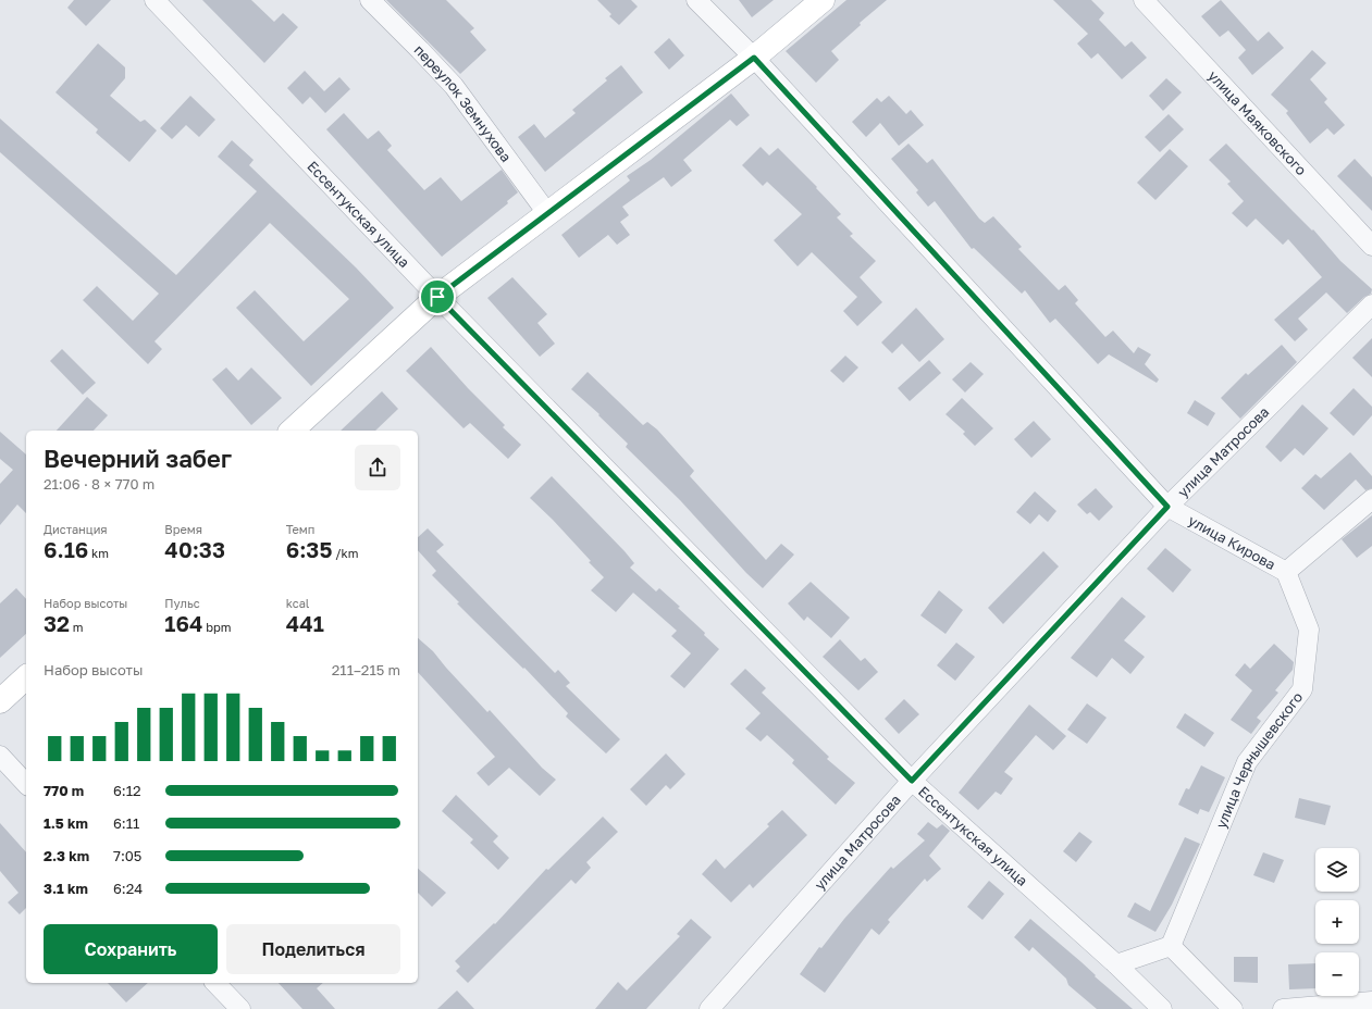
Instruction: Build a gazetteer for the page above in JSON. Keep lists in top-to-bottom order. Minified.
{"streets":{"street":["переулок Земнухова","улица Маяковского","Ессентукская улица","улица Матросова","улица Кирова","улица Чернышевского"]},"crossings":[["Ессентукская улица","улица Матросова"],["улица Матросова","улица Кирова"],["улица Кирова","улица Чернышевского"]],"page":{"heading":["Вечерний забег","21:06 · 8 × 770 m"],"stats":[["Дистанция","6.16 km"],["Время","40:33"],["Темп","6:35 /km"],["Набор высоты","32 m"],["Пульс","164 bpm"],["kcal","441"]],"chart":["Набор высоты","211–215 m"],"list":[{"name":"770 m","note":"6:12"},{"name":"1.5 km","note":"6:11"},{"name":"2.3 km","note":"7:05"},{"name":"3.1 km","note":"6:24"}],"map_buttons":["+","−"],"buttons":["Сохранить","Поделиться"]}}
